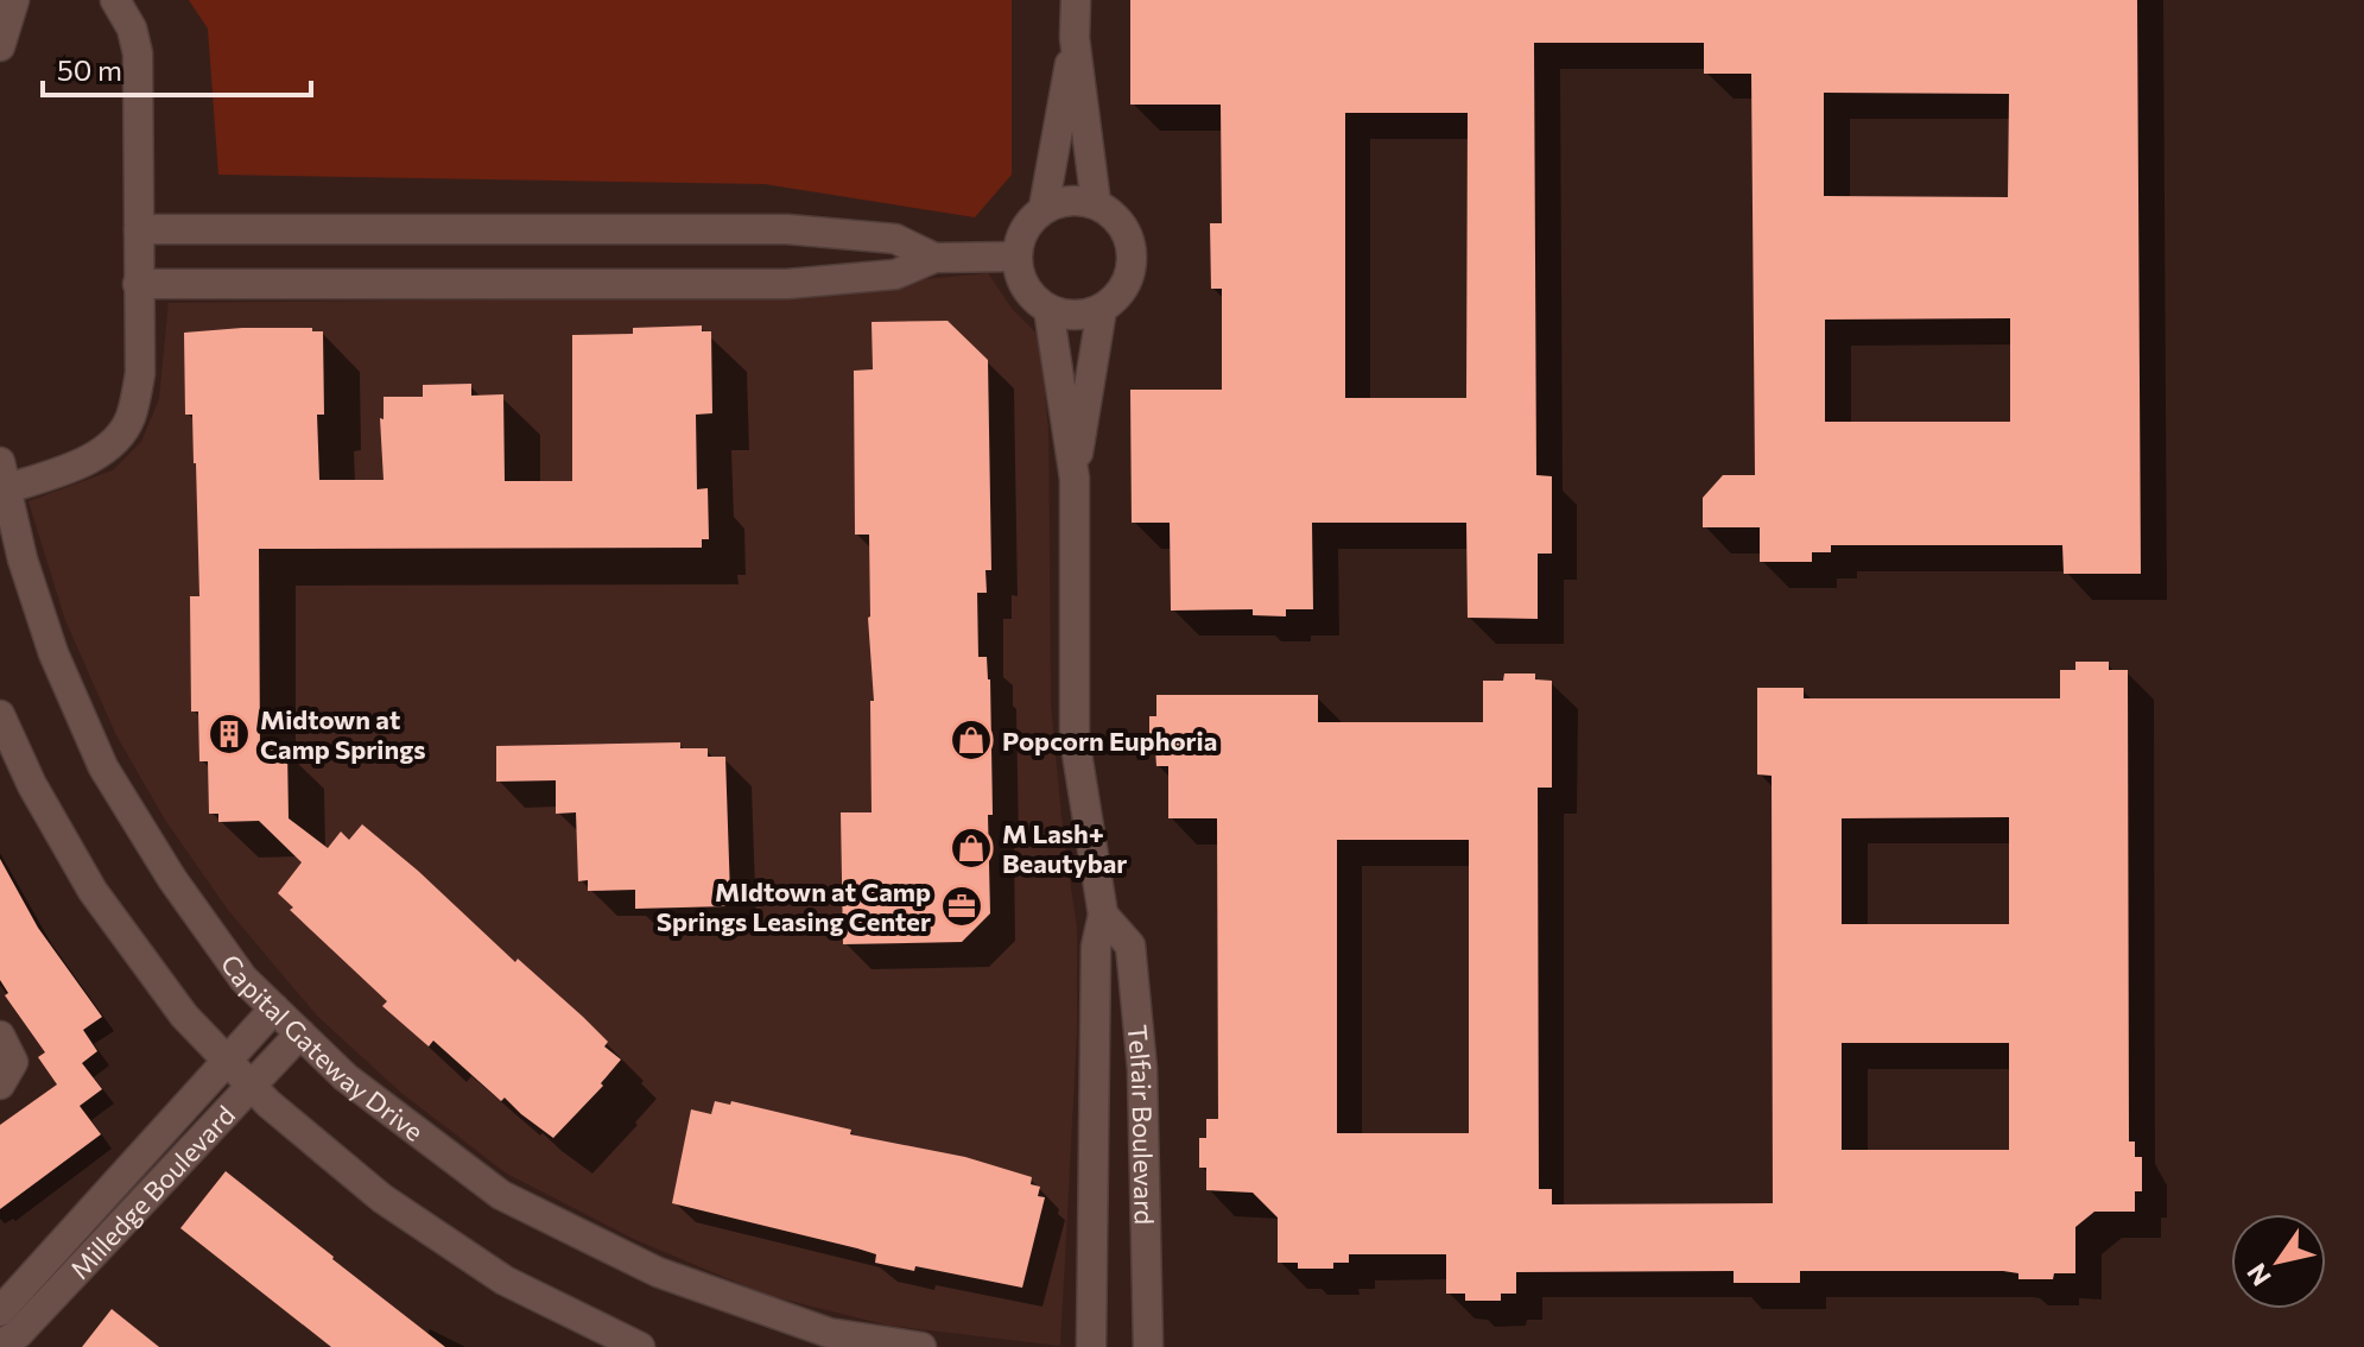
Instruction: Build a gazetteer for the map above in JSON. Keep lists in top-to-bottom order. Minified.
{"streets":{"street":["Capital Gateway Drive","Telfair Boulevard","Milledge Boulevard"]},"crossings":[["Capital Gateway Drive","Milledge Boulevard"]],"places":{"building":["Midtown at Camp Springs"],"shop":["Popcorn Euphoria","M Lash+ Beautybar"],"office":["MIdtown at Camp Springs Leasing Center"]},"scale_bar":"50 m","north":"bottom left"}
